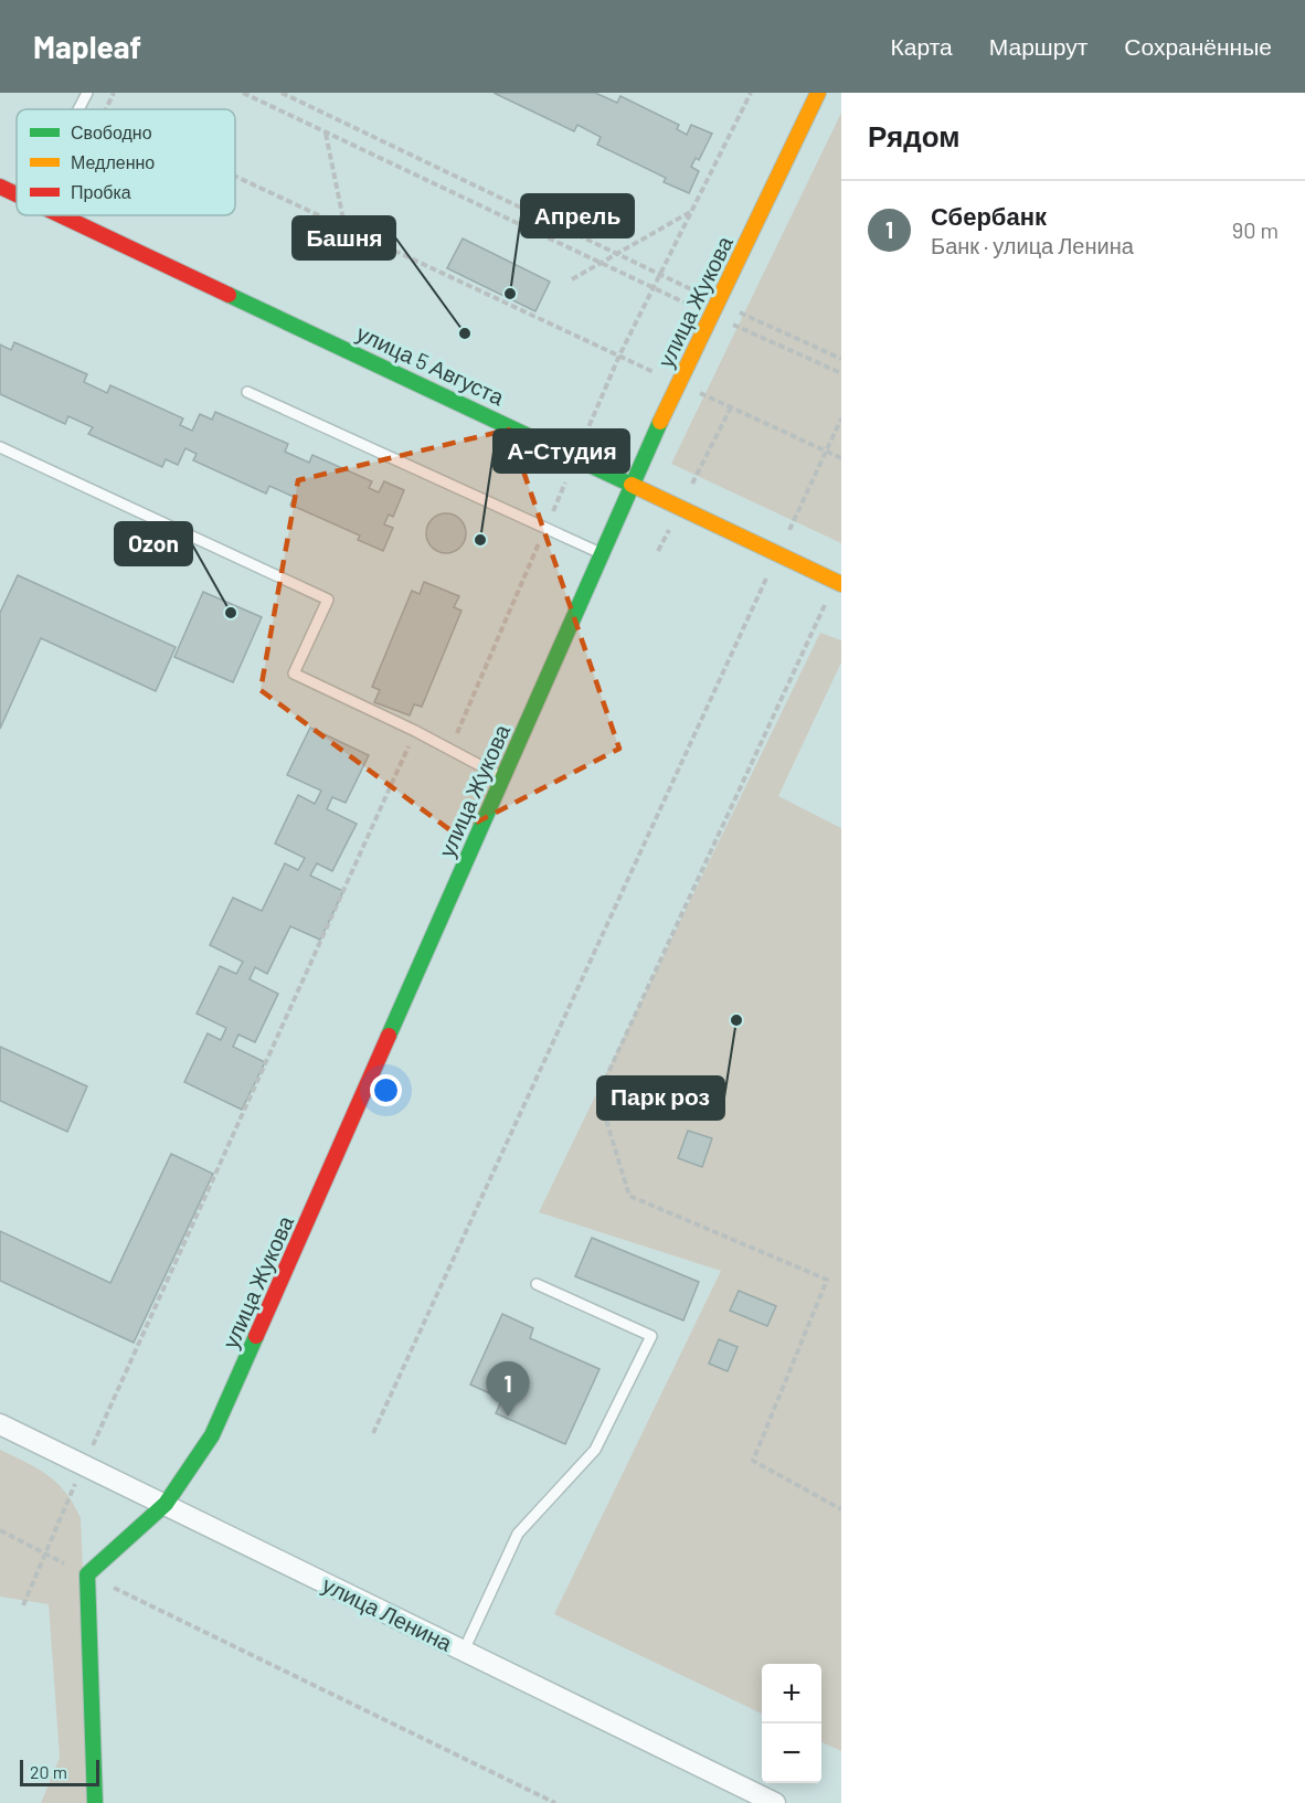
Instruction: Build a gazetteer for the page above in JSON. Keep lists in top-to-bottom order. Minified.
{"streets":{"street":["улица Жукова","улица 5 Августа","улица Ленина"]},"crossings":[["улица Жукова","улица 5 Августа"],["улица Жукова","улица Ленина"]],"places":["Апрель","Башня","А-Студия","Ozon","Парк роз"],"legend":["Свободно","Медленно","Пробка"],"scale_bar":"20 m","page":{"header":"Mapleaf","nav":["Карта","Маршрут","Сохранённые"],"heading":"Рядом","list":[{"mark":"1","name":"Сбербанк","note":"Банк · улица Ленина","value":"90 m"}],"pins":"1","map_buttons":["+","−"],"scale":"20 m"}}
